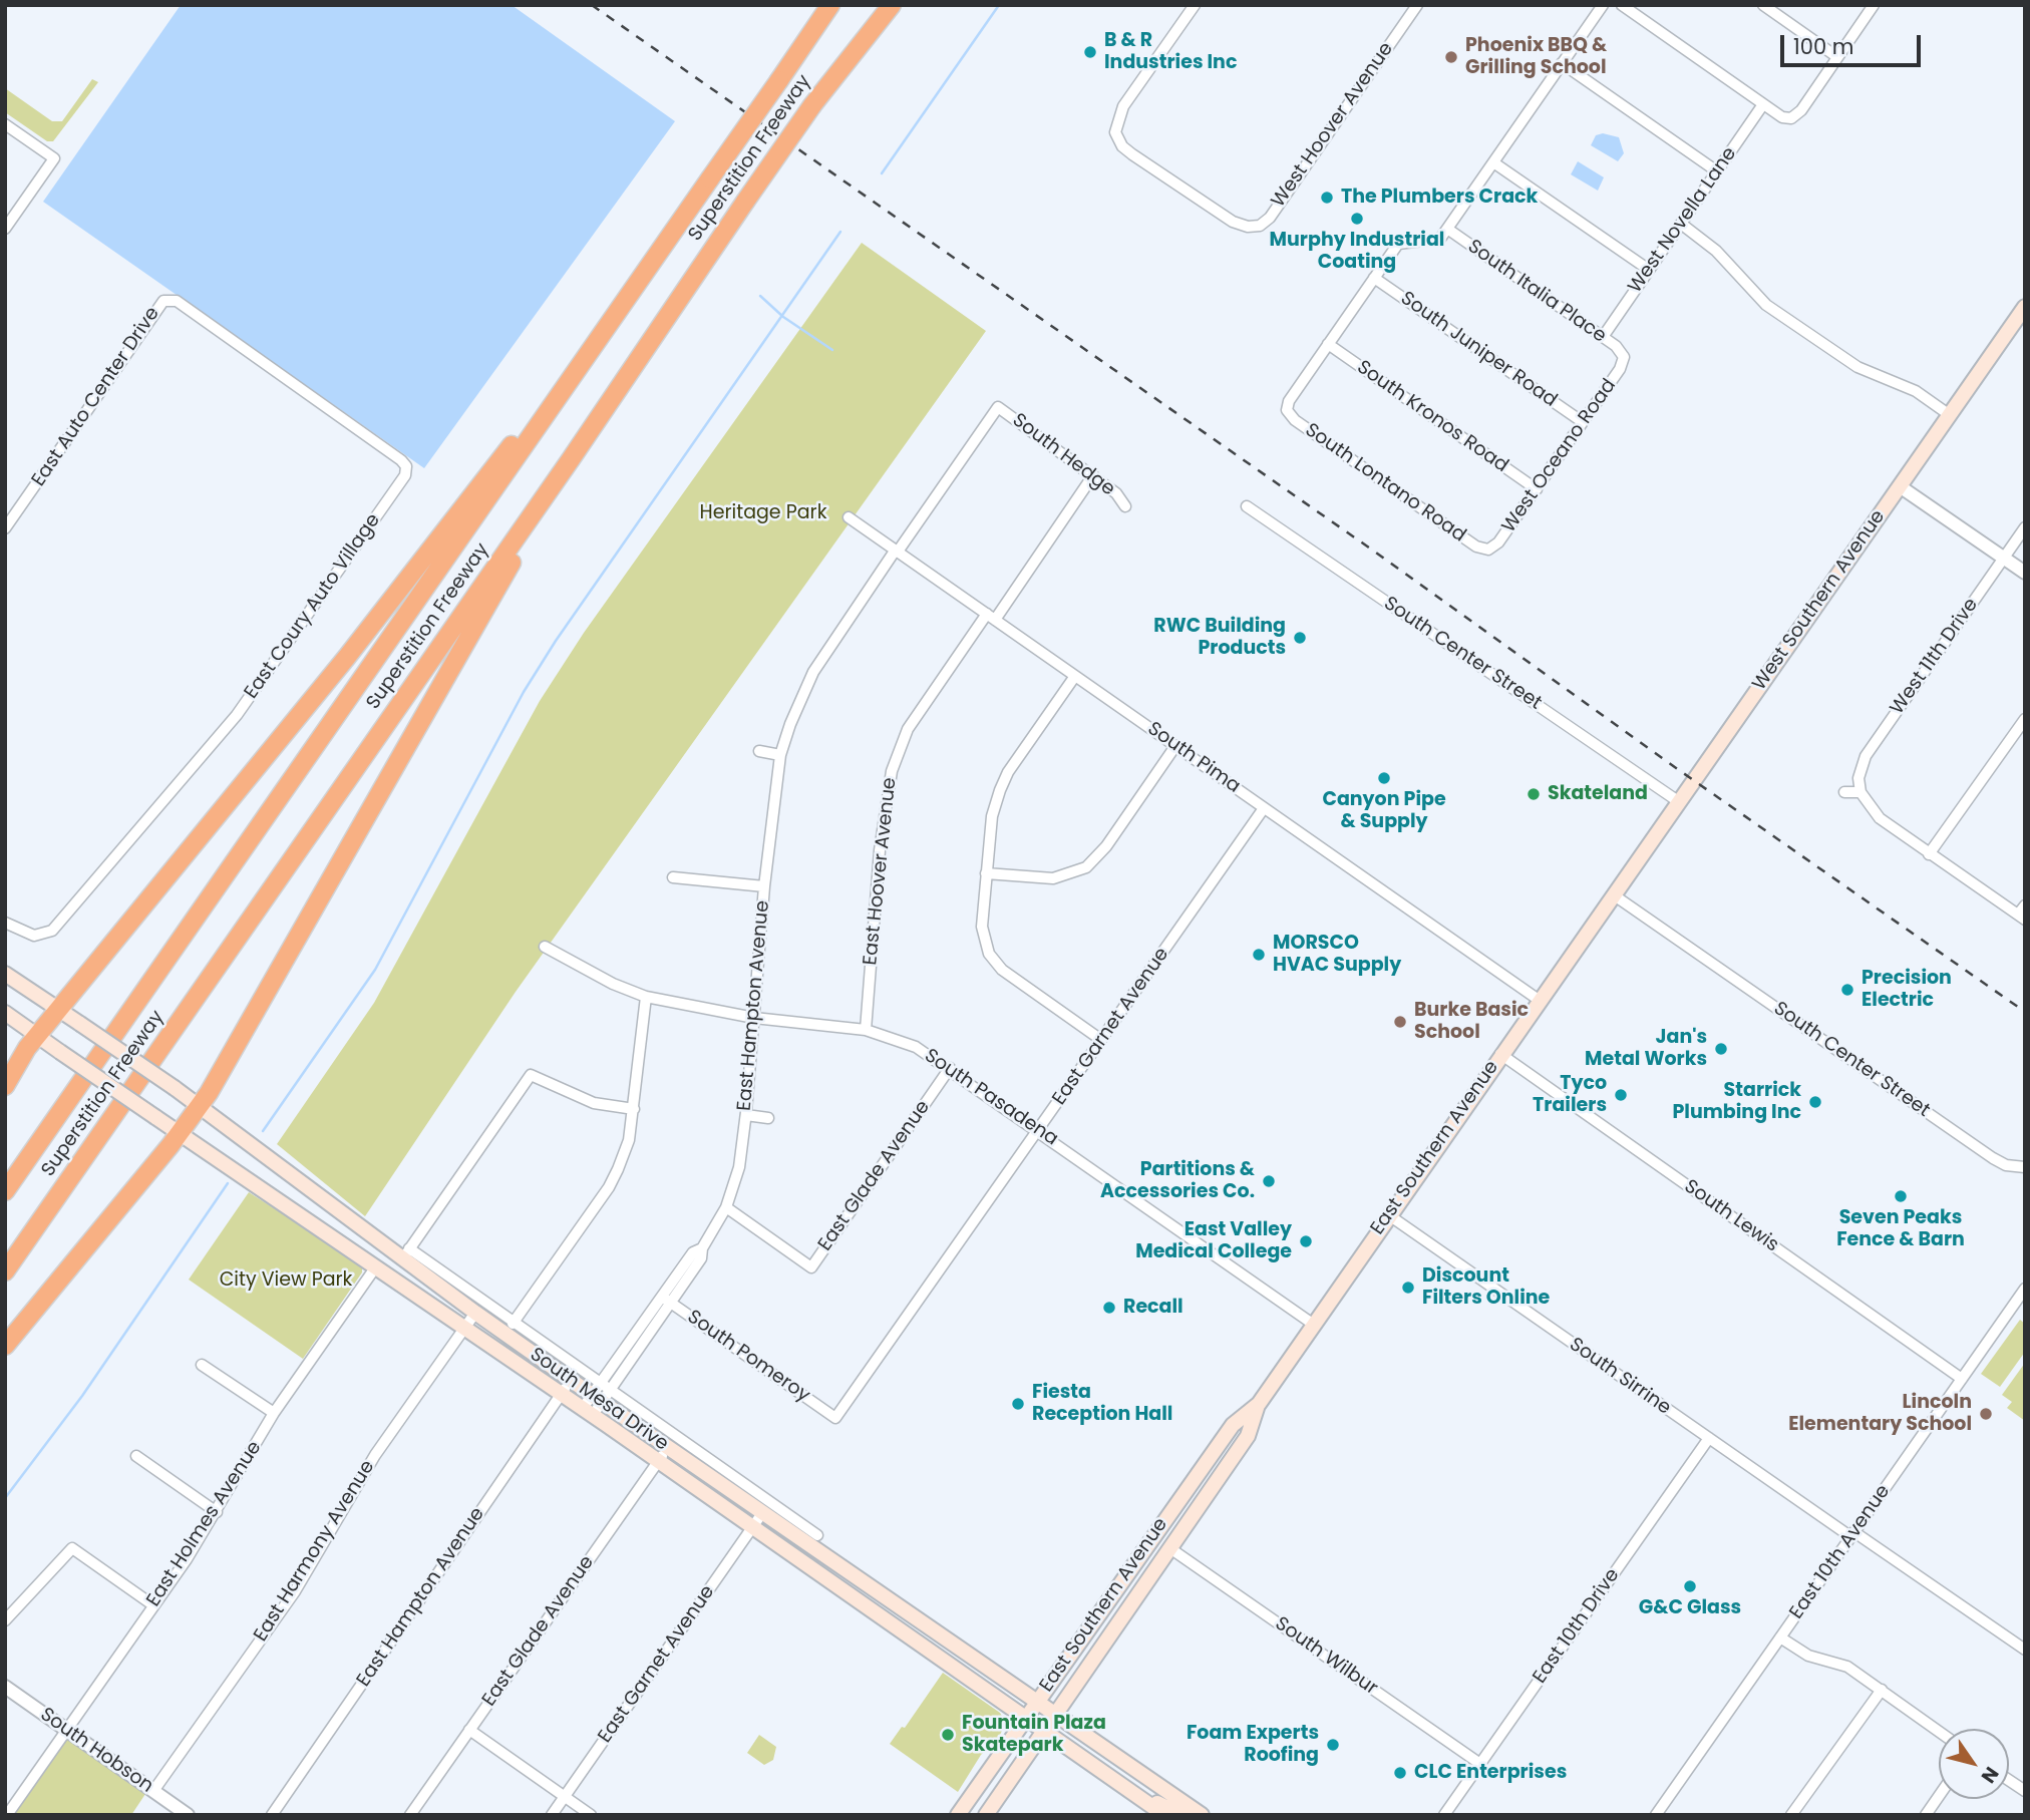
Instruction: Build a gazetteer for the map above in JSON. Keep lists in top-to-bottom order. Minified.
{"streets":{"highway":["Superstition Freeway"],"main road":["West Southern Avenue","East Southern Avenue","South Mesa Drive"],"street":["West Hoover Avenue","West Novella Lane","South Italia Place","South Juniper Road","East Auto Center Drive","South Kronos Road","South Hedge","West Oceano Road","South Lontano Road","East Coury Auto Village","South Center Street","West 11th Drive","South Pima","East Hoover Avenue","East Hampton Avenue","East Garnet Avenue","South Pasadena","East Glade Avenue","South Lewis","South Pomeroy","South Sirrine","East Holmes Avenue","East Harmony Avenue","East 10th Avenue","East 10th Drive","South Wilbur","South Hobson"]},"crossings":[["West Novella Lane","South Italia Place"],["South Italia Place","West Oceano Road"],["South Juniper Road","West Oceano Road"],["East Auto Center Drive","East Coury Auto Village"],["South Kronos Road","West Oceano Road"],["South Kronos Road","South Lontano Road"],["South Hedge","East Hoover Avenue"],["South Hedge","East Hampton Avenue"],["West Oceano Road","South Lontano Road"],["West Southern Avenue","South Center Street"],["West Southern Avenue","East Southern Avenue"],["South Center Street","East Southern Avenue"],["South Pima","East Hoover Avenue"],["South Pima","East Hampton Avenue"],["South Pima","East Garnet Avenue"],["South Pima","East Southern Avenue"],["East Hoover Avenue","South Pasadena"],["East Hampton Avenue","South Pasadena"],["East Hampton Avenue","East Glade Avenue"],["East Hampton Avenue","South Pomeroy"],["East Hampton Avenue","South Mesa Drive"],["East Garnet Avenue","South Pasadena"],["East Garnet Avenue","South Pomeroy"],["East Garnet Avenue","South Mesa Drive"],["South Pasadena","East Southern Avenue"],["South Pasadena","East Glade Avenue"],["East Southern Avenue","South Lewis"],["East Southern Avenue","South Sirrine"],["East Southern Avenue","South Mesa Drive"],["East Southern Avenue","South Wilbur"],["East Glade Avenue","South Mesa Drive"],["South Lewis","East 10th Avenue"],["South Sirrine","East 10th Avenue"],["South Sirrine","East 10th Drive"],["South Mesa Drive","East Holmes Avenue"],["South Mesa Drive","East Harmony Avenue"],["East Holmes Avenue","South Hobson"],["East Harmony Avenue","South Hobson"],["East 10th Drive","South Wilbur"]],"parks":["Heritage Park","City View Park"],"places":["B & R Industries Inc","Phoenix BBQ & Grilling School","The Plumbers Crack","Murphy Industrial Coating","RWC Building Products","Canyon Pipe & Supply","Skateland","MORSCO HVAC Supply","Precision Electric","Burke Basic School","Jan's Metal Works","Tyco Trailers","Starrick Plumbing Inc","Partitions & Accessories Co.","Seven Peaks Fence & Barn","East Valley Medical College","Discount Filters Online","Recall","Fiesta Reception Hall","Lincoln Elementary School","G&C Glass","Fountain Plaza Skatepark","Foam Experts Roofing","CLC Enterprises"],"scale_bar":"100 m","north":"bottom right"}
